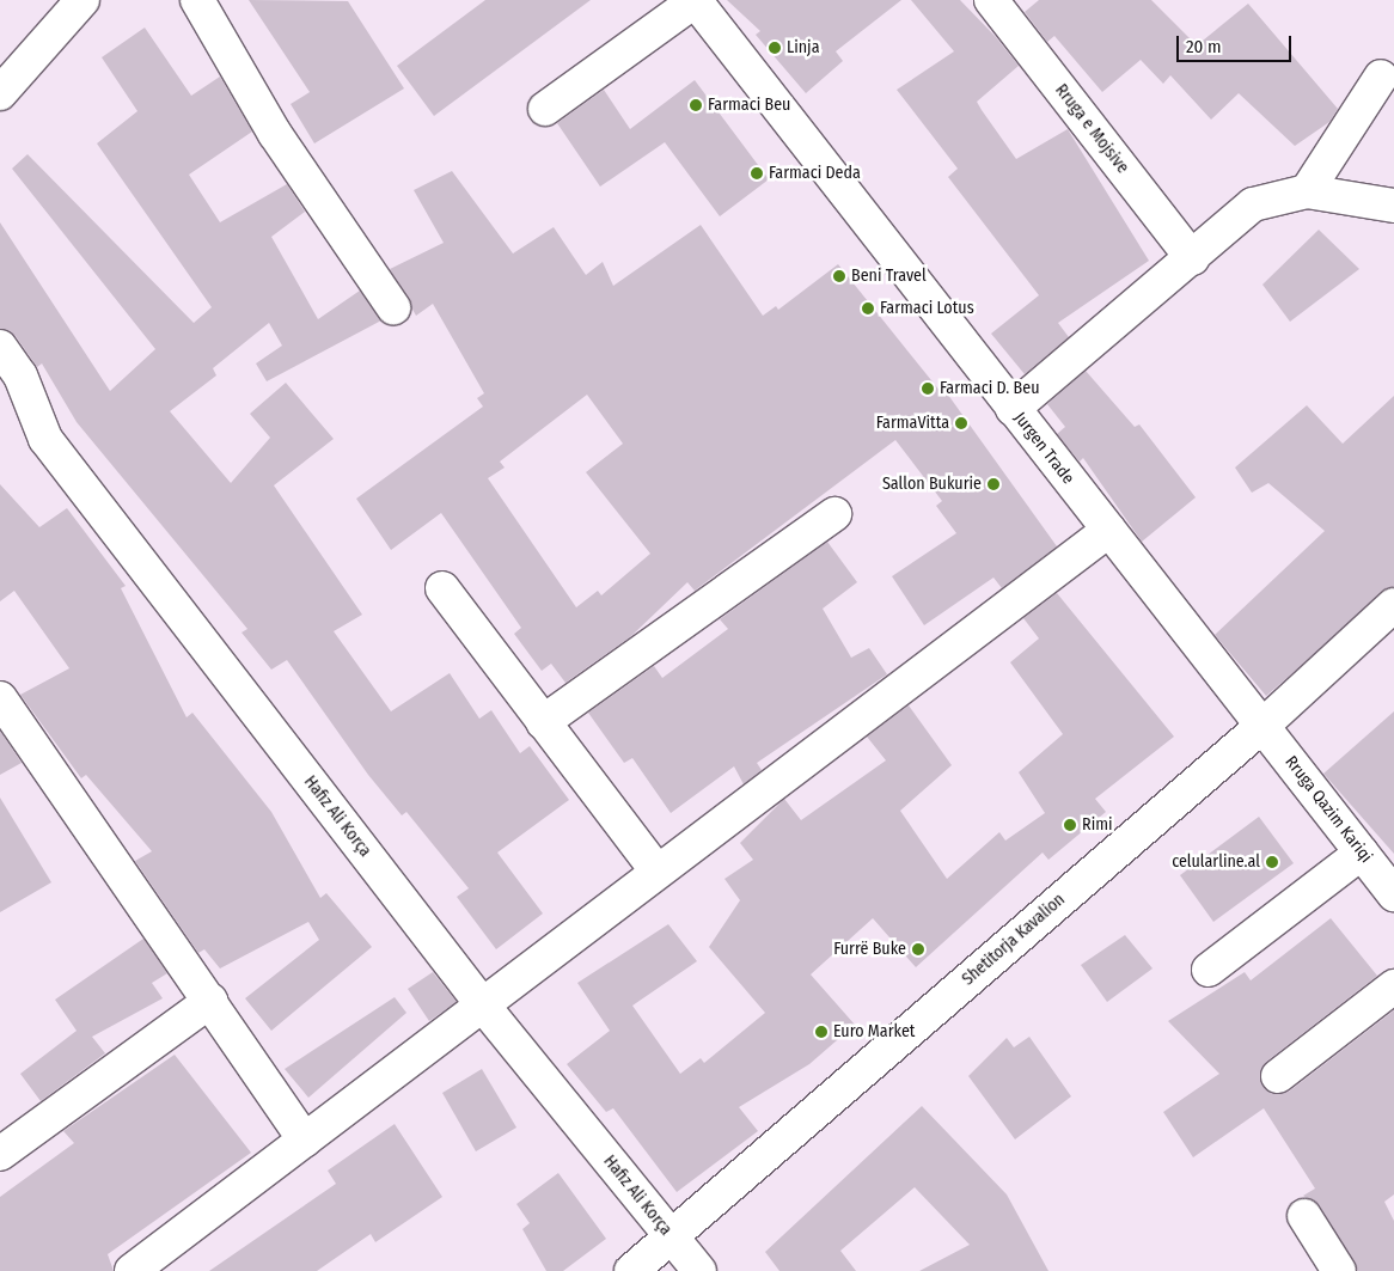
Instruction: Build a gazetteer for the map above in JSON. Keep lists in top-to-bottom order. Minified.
{"streets":{"street":["Rruga e Mojsive","Jurgen Trade","Rruga Qazim Kariqi","Hafiz Ali Korça","Shetitorja Kavalion"]},"crossings":[["Jurgen Trade","Rruga Qazim Kariqi"],["Jurgen Trade","Shetitorja Kavalion"],["Rruga Qazim Kariqi","Shetitorja Kavalion"],["Hafiz Ali Korça","Shetitorja Kavalion"]],"places":["Linja","Farmaci Beu","Farmaci Deda","Beni Travel","Farmaci Lotus","Farmaci D. Beu","FarmaVitta","Sallon Bukurie","Rimi","celularline.al","Furrë Buke","Euro Market"],"scale_bar":"20 m"}
